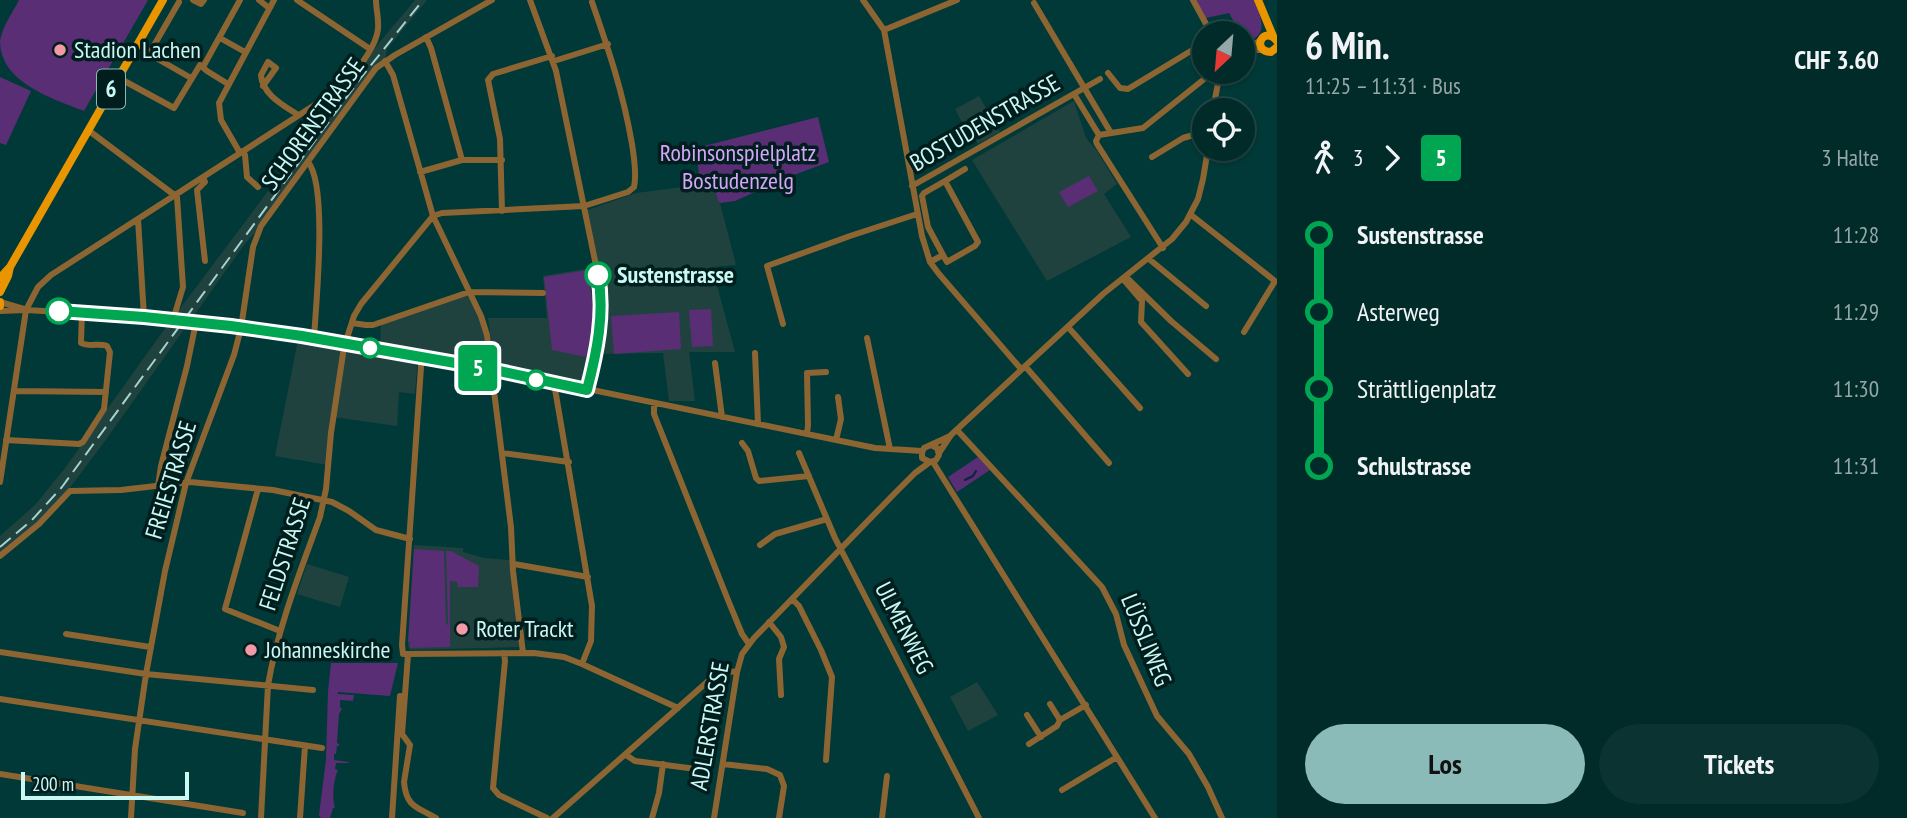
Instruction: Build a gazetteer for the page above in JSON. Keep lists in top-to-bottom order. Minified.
{"streets":{"main road":["6"],"street":["BOSTUDENSTRASSE","SCHORENSTRASSE","FREIESTRASSE","FELDSTRASSE","ULMENWEG","LÜSSLIWEG","ADLERSTRASSE"]},"crossings":[["SCHORENSTRASSE","FREIESTRASSE"]],"parks":["Robinsonspielplatz Bostudenzelg"],"places":["Stadion Lachen","Sustenstrasse","Roter Trackt","Johanneskirche"],"lines":["bus line 5"],"scale_bar":"200 m","north":"bottom left","page":{"on_map":"5","heading":["6 Min.","11:25 – 11:31 · Bus","CHF 3.60"],"legs":["3","5","3 Halte"],"list":[{"name":"Sustenstrasse","value":"11:28"},{"name":"Asterweg","value":"11:29"},{"name":"Strättligenplatz","value":"11:30"},{"name":"Schulstrasse","value":"11:31"}],"buttons":["Los","Tickets"],"scale":"200 m"}}
